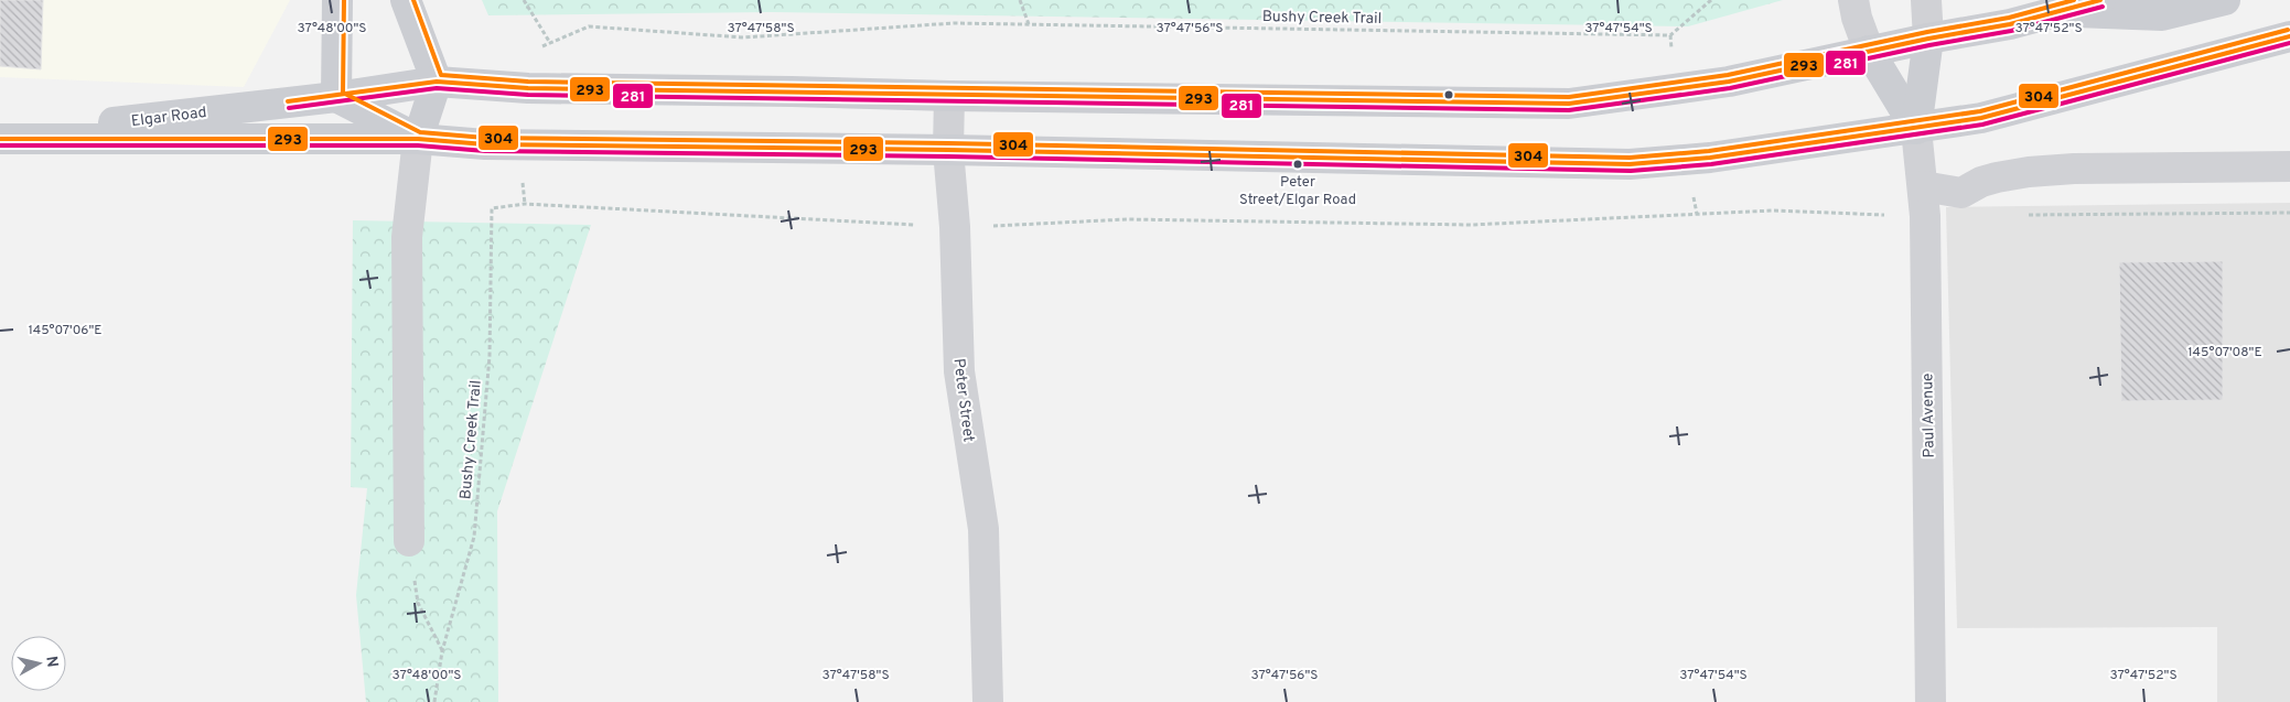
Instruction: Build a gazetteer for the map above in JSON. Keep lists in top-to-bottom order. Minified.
{"streets":{"main road":["Elgar Road"],"street":["Peter Street","Paul Avenue"],"path":["Bushy Creek Trail"]},"crossings":[["Bushy Creek Trail","Peter Street"],["Elgar Road","Peter Street"],["Elgar Road","Paul Avenue"]],"places":["Peter Street/Elgar Road"],"lines":["transit line 293","transit line 304","transit line 281"],"north":"right","coordinates":["37°48'00\"S","37°47'58\"S","37°47'56\"S","37°47'54\"S","37°47'52\"S","145°07'06\"E","145°07'08\"E"]}
